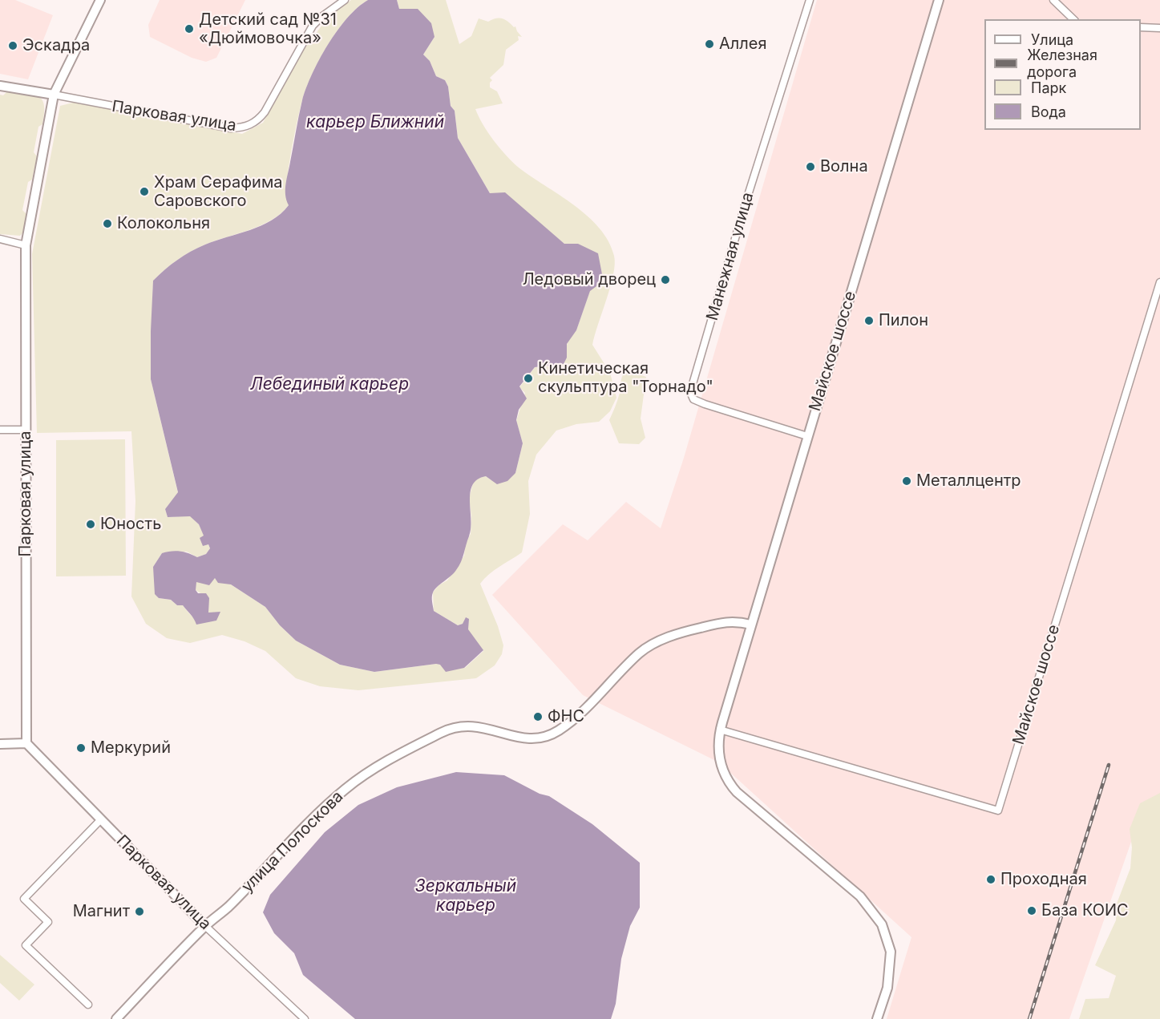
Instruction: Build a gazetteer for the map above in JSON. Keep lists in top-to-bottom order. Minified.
{"streets":{"street":["Парковая улица","Манежная улица","Майское шоссе","улица Полоскова"]},"crossings":[["Парковая улица","улица Полоскова"],["Манежная улица","Майское шоссе"],["Майское шоссе","улица Полоскова"]],"water":["карьер Ближний","Лебединый карьер","Зеркальный карьер"],"places":["Детский сад №31 «Дюймовочка»","Аллея","Эскадра","Волна","Храм Серафима Саровского","Колокольня","Ледовый дворец","Пилон","Кинетическая скульптура \"Торнадо\"","Металлцентр","Юность","ФНС","Меркурий","Проходная","База КОИС","Магнит"],"legend":["Улица","Железная дорога","Парк","Вода"]}
